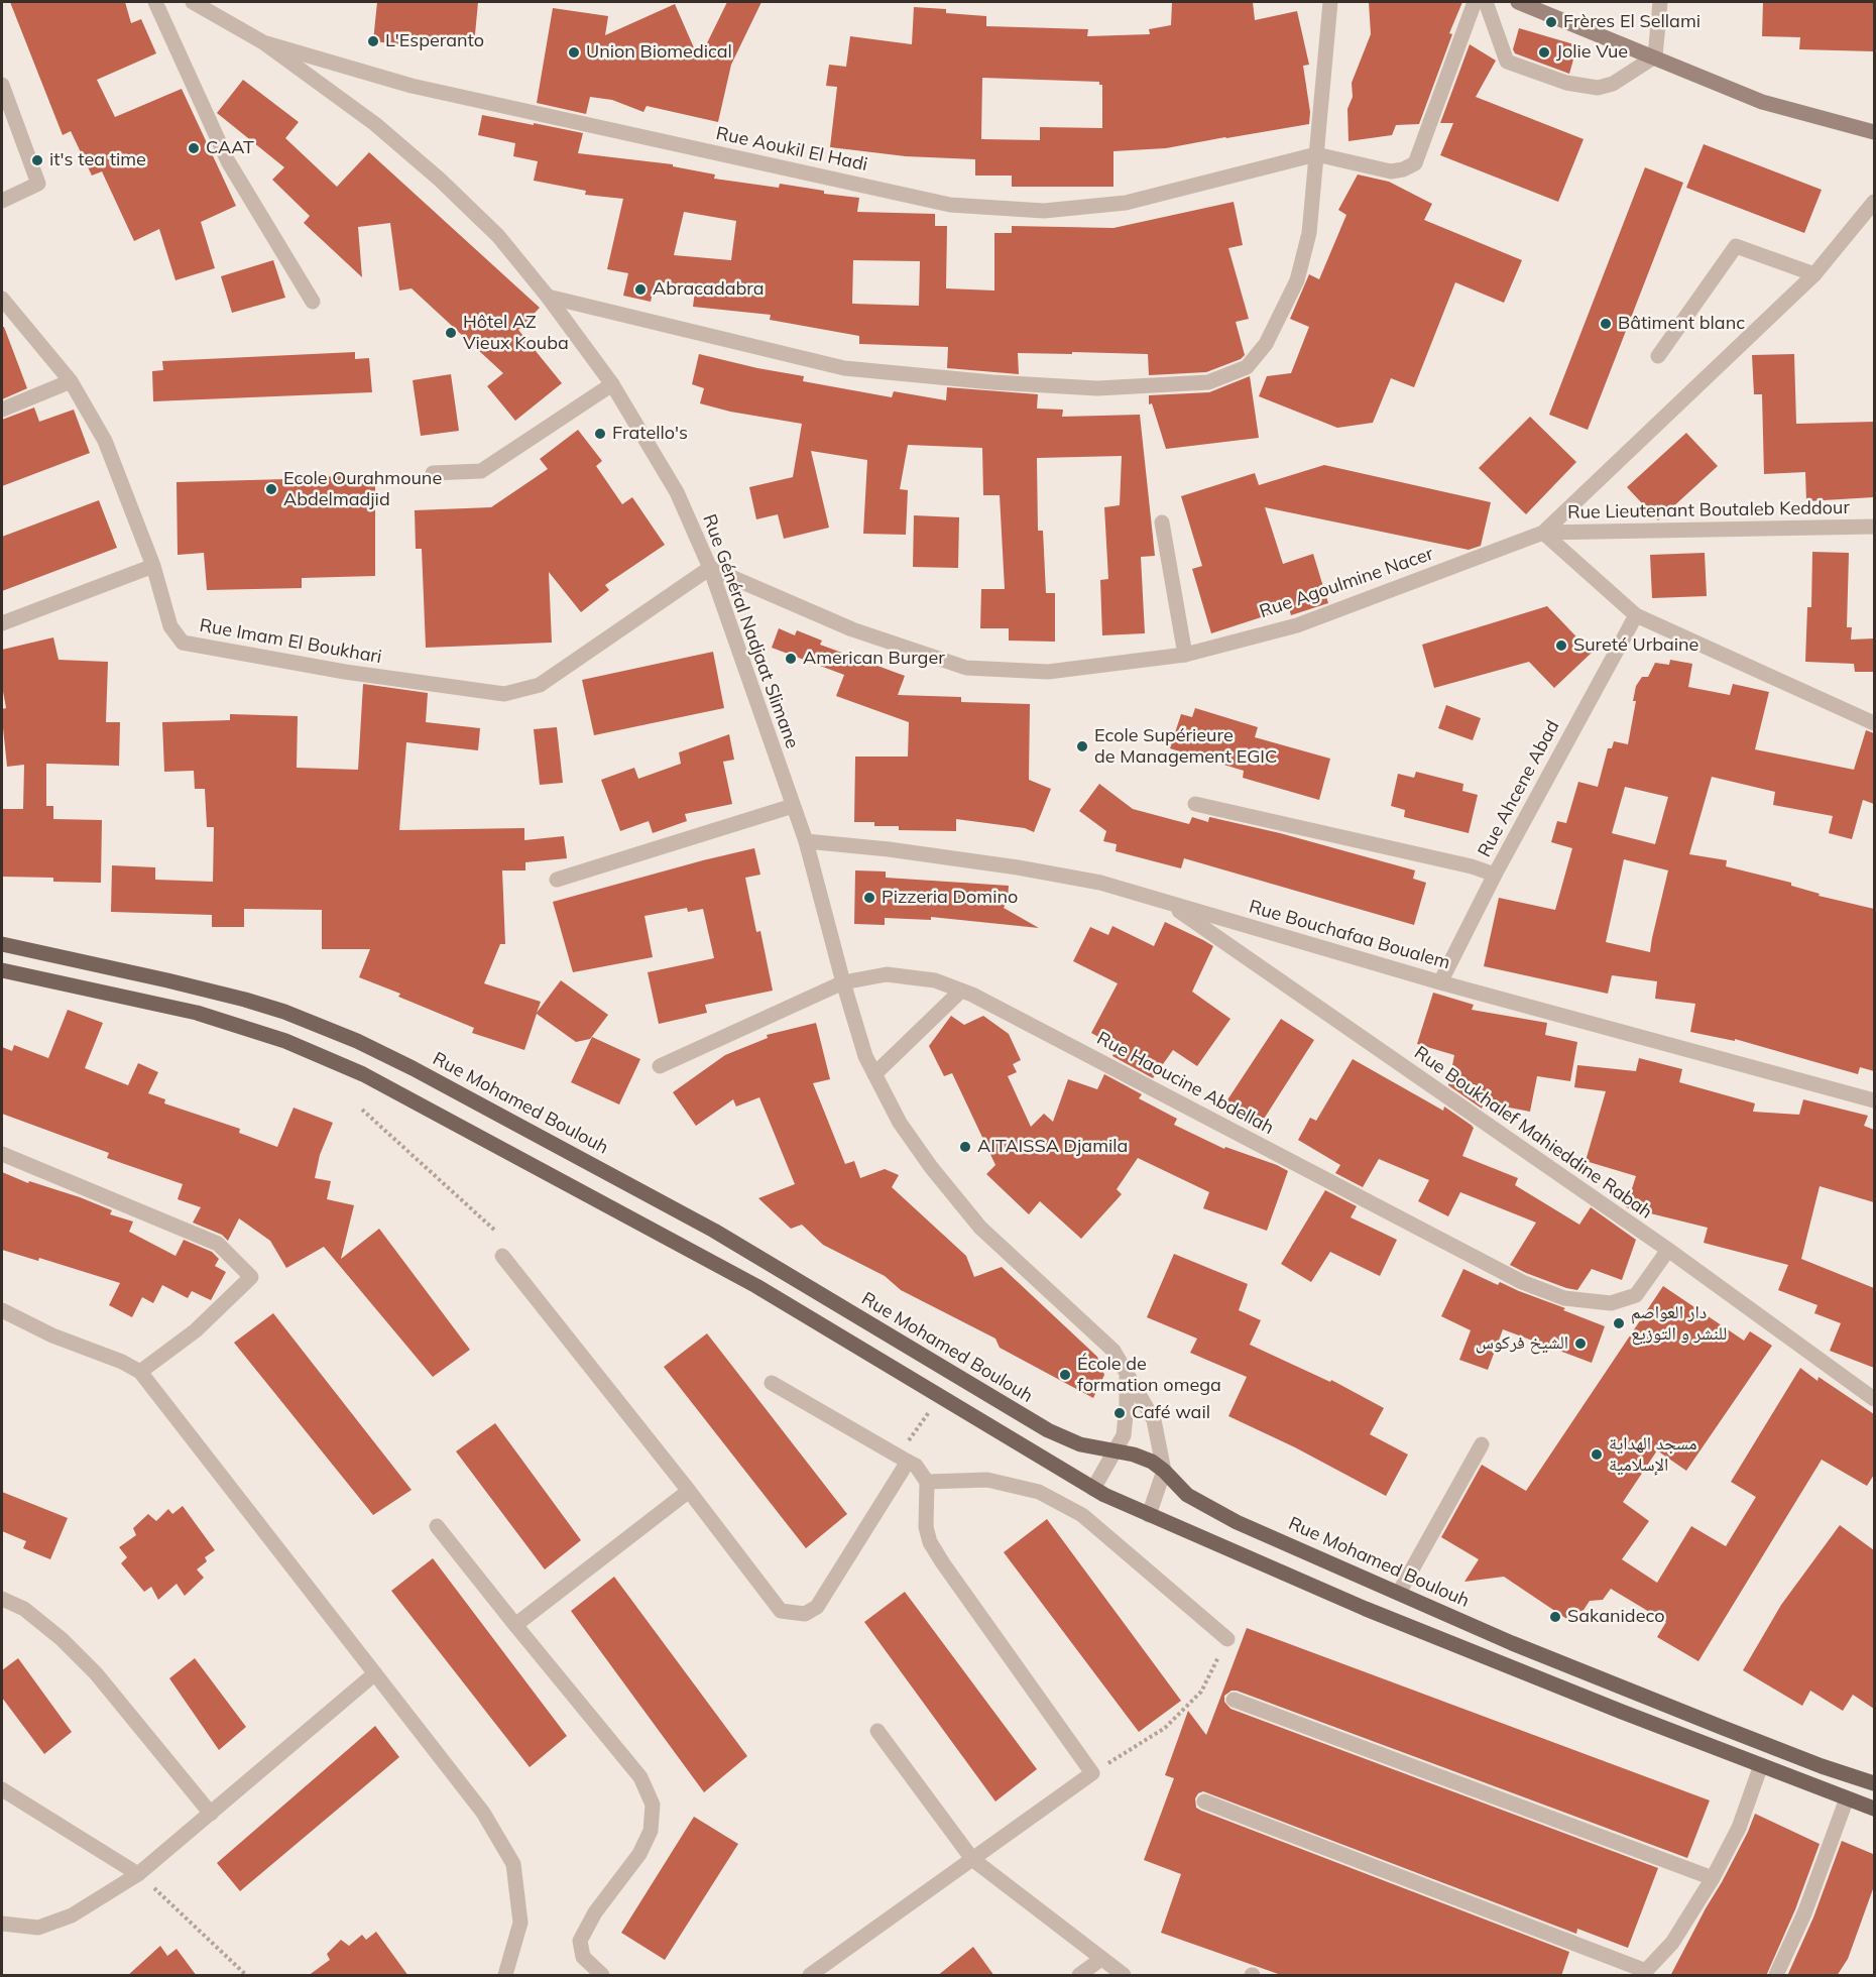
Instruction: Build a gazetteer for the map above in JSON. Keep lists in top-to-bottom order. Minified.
{"streets":{"main road":["Rue Mohamed Boulouh"],"street":["Rue Aoukil El Hadi","Rue Lieutenant Boutaleb Keddour","Rue Agoulmine Nacer","Rue Général Nadjaat Slimane","Rue Imam El Boukhari","Rue Ahcene Abad","Rue Bouchafaa Boualem","Rue Haoucine Abdellah","Rue Boukhalef Mahieddine Rabah"]},"crossings":[["Rue Aoukil El Hadi","Rue Général Nadjaat Slimane"],["Rue Lieutenant Boutaleb Keddour","Rue Agoulmine Nacer"],["Rue Agoulmine Nacer","Rue Général Nadjaat Slimane"],["Rue Agoulmine Nacer","Rue Imam El Boukhari"],["Rue Général Nadjaat Slimane","Rue Imam El Boukhari"],["Rue Général Nadjaat Slimane","Rue Bouchafaa Boualem"],["Rue Général Nadjaat Slimane","Rue Haoucine Abdellah"],["Rue Général Nadjaat Slimane","Rue Mohamed Boulouh"],["Rue Ahcene Abad","Rue Bouchafaa Boualem"],["Rue Bouchafaa Boualem","Rue Boukhalef Mahieddine Rabah"],["Rue Haoucine Abdellah","Rue Boukhalef Mahieddine Rabah"]],"places":["Frères El Sellami","L'Esperanto","Union Biomedical","Jolie Vue","CAAT","it's tea time","Abracadabra","Bâtiment blanc","Hôtel AZ Vieux Kouba","Fratello's","Ecole Ourahmoune Abdelmadjid","Sureté Urbaine","American Burger","Ecole Supérieure de Management EGIC","Pizzeria Domino","AITAISSA Djamila","دار العواصم للنشر و التوزيع","الشيخ فركوس","École de formation omega","Café wail","مسجد الهداية الإسلامية","Sakanideco"]}
